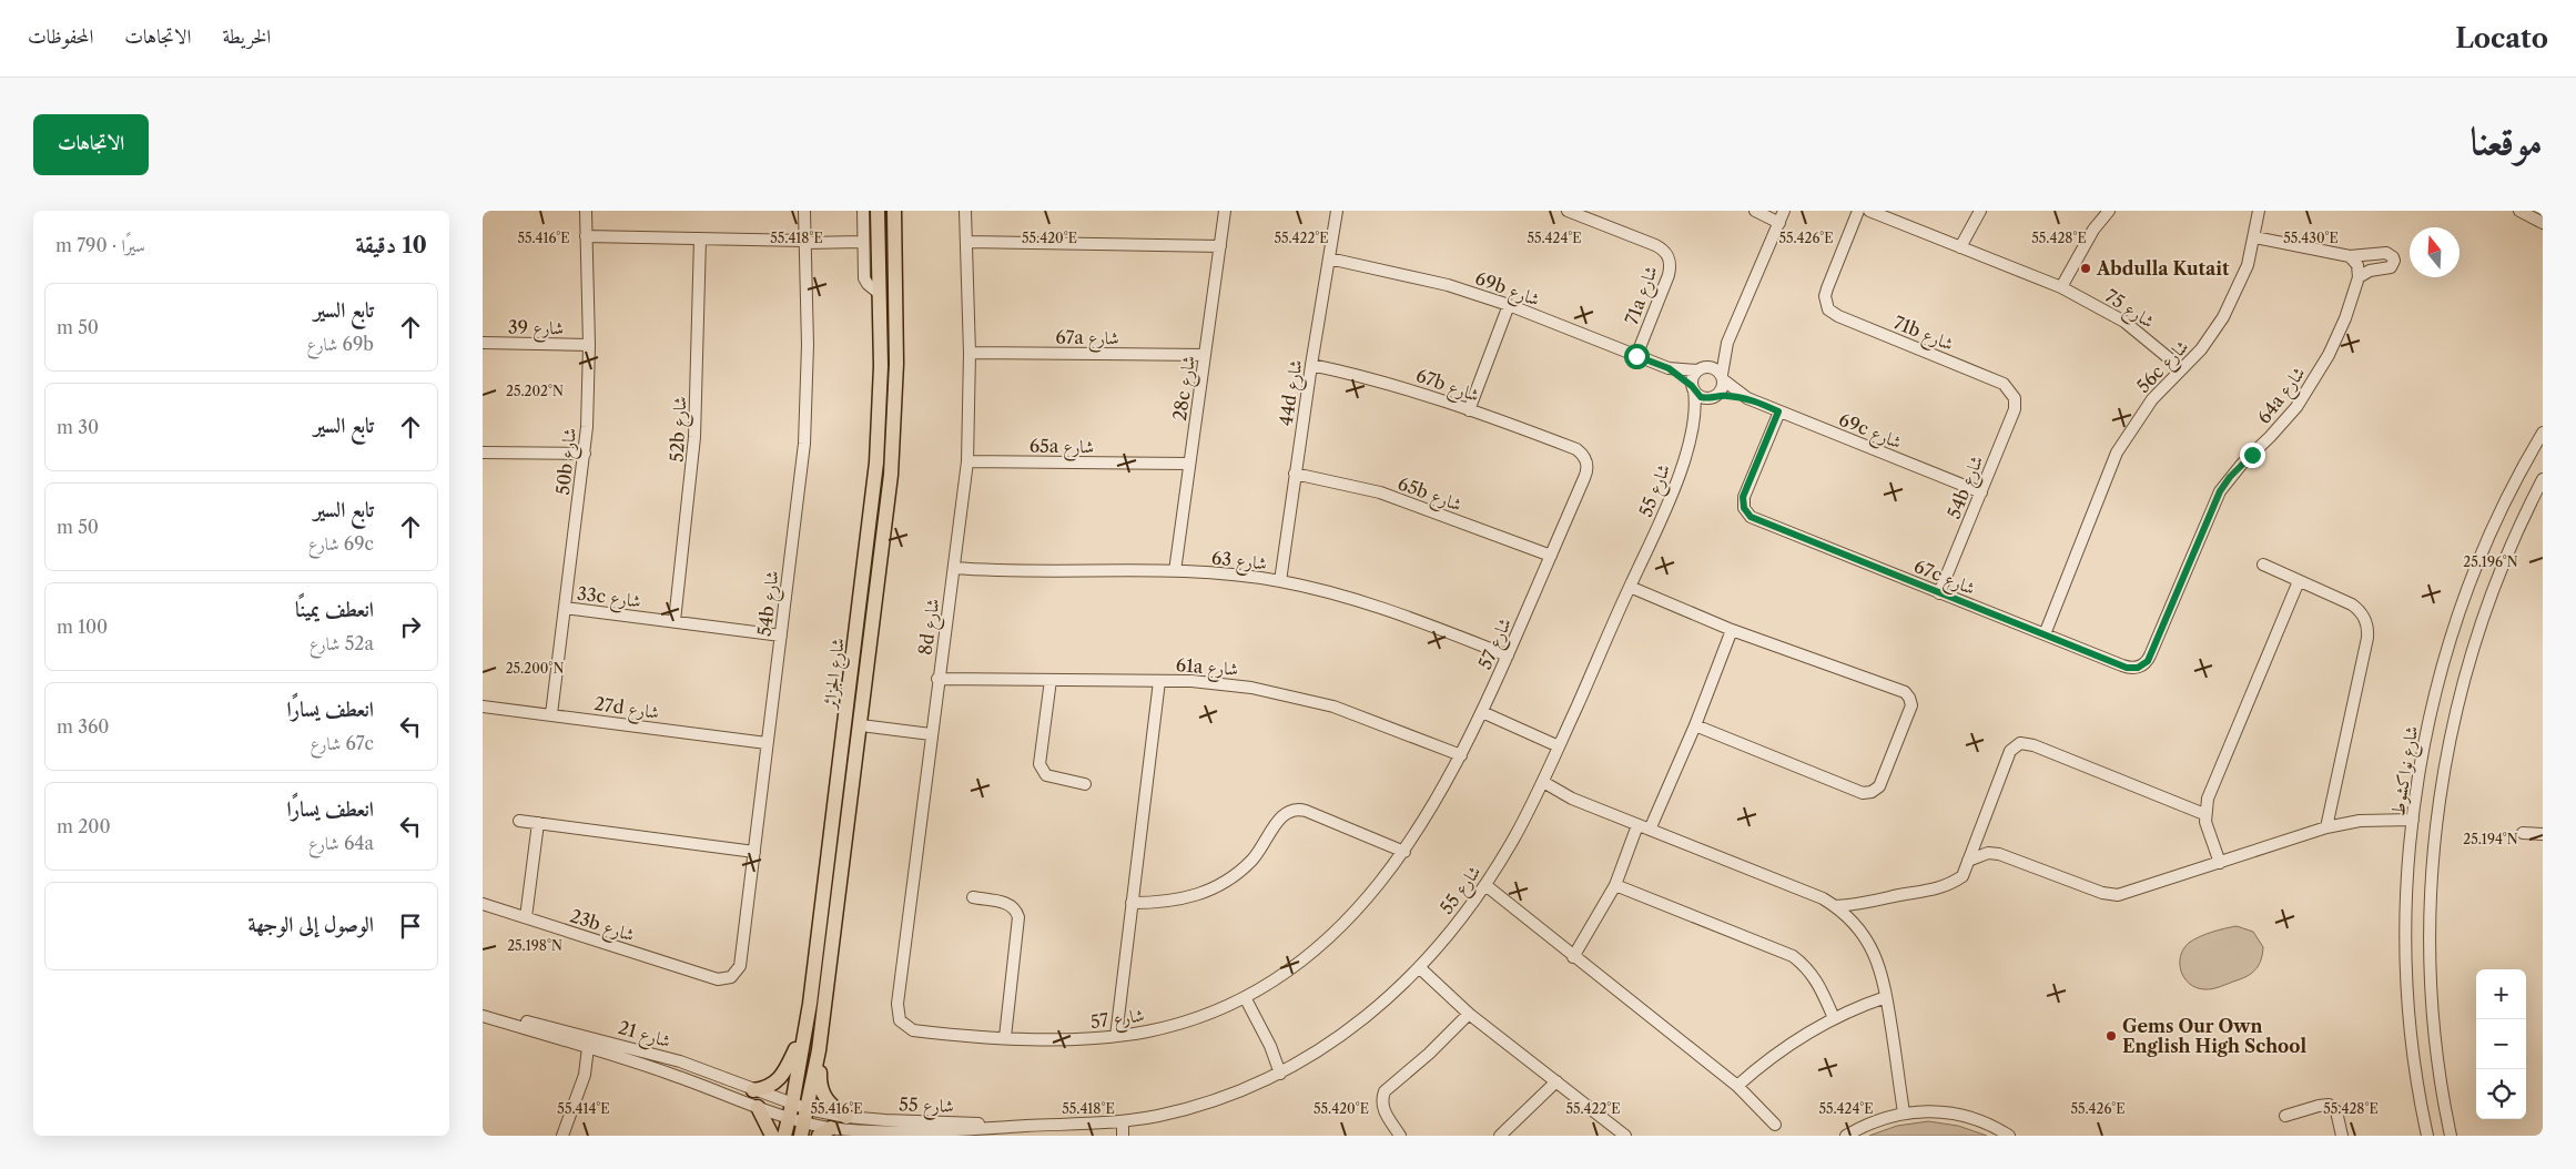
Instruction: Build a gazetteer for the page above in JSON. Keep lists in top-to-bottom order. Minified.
{"streets":{"main road":["شارع الجزائر"],"street":["69b شارع","71a شارع","شارع 75","شارع 39","71b شارع","67a شارع","56c شارع","67b شارع","28c شارع","44d شارع","64a شارع","52b شارع","69c شارع","65a شارع","50b شارع","54b شارع","شارع 55","65b شارع","شارع 63","67c شارع","33c شارع","8d شارع","شارع 57","61a شارع","27d شارع","شارع نواكشوط","23b شارع","شارع 21"]},"crossings":[["69b شارع","71a شارع"],["69b شارع","44d شارع"],["69b شارع","69c شارع"],["69b شارع","شارع 55"],["شارع 75","56c شارع"],["شارع 39","50b شارع"],["71b شارع","54b شارع"],["67a شارع","28c شارع"],["67a شارع","8d شارع"],["56c شارع","67c شارع"],["67b شارع","44d شارع"],["67b شارع","شارع 57"],["28c شارع","65a شارع"],["28c شارع","شارع 63"],["44d شارع","65b شارع"],["44d شارع","شارع 63"],["64a شارع","67c شارع"],["52b شارع","33c شارع"],["69c شارع","54b شارع"],["69c شارع","شارع 55"],["69c شارع","67c شارع"],["65a شارع","8d شارع"],["50b شارع","33c شارع"],["50b شارع","27d شارع"],["54b شارع","67c شارع"],["54b شارع","33c شارع"],["54b شارع","27d شارع"],["54b شارع","23b شارع"],["شارع 55","شارع الجزائر"],["شارع 55","شارع 21"],["65b شارع","شارع 57"],["شارع 63","8d شارع"],["شارع 63","شارع 57"],["8d شارع","شارع 57"],["8d شارع","61a شارع"],["شارع 57","61a شارع"],["شارع الجزائر","شارع 21"]],"places":["Abdulla Kutait","Gems Our Own English High School"],"north":"top","page":{"header":"Locato","nav":["الخريطة","الاتجاهات","المحفوظات"],"title":"موقعنا","buttons":"الاتجاهات","heading":["10 دقيقة","سيرًا · 790 m"],"list":[["تابع السير","69b شارع","50 m"],["تابع السير","30 m"],["تابع السير","69c شارع","50 m"],["انعطف يمينًا","52a شارع","100 m"],["انعطف يسارًا","67c شارع","360 m"],["انعطف يسارًا","64a شارع","200 m"],"الوصول إلى الوجهة"],"map_buttons":["+","−"]},"coordinates":["55.416°E","55.418°E","55.420°E","55.422°E","55.424°E","55.426°E","55.428°E","55.430°E","25.202°N","25.196°N","25.200°N","25.194°N","25.198°N","55.414°E"]}
